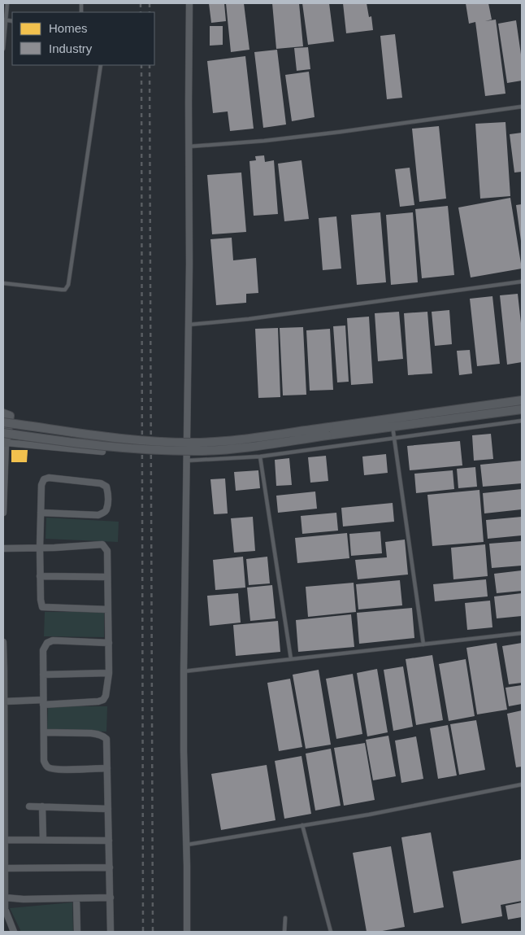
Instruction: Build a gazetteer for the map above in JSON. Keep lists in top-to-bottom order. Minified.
{"legend":["Homes","Industry"]}
